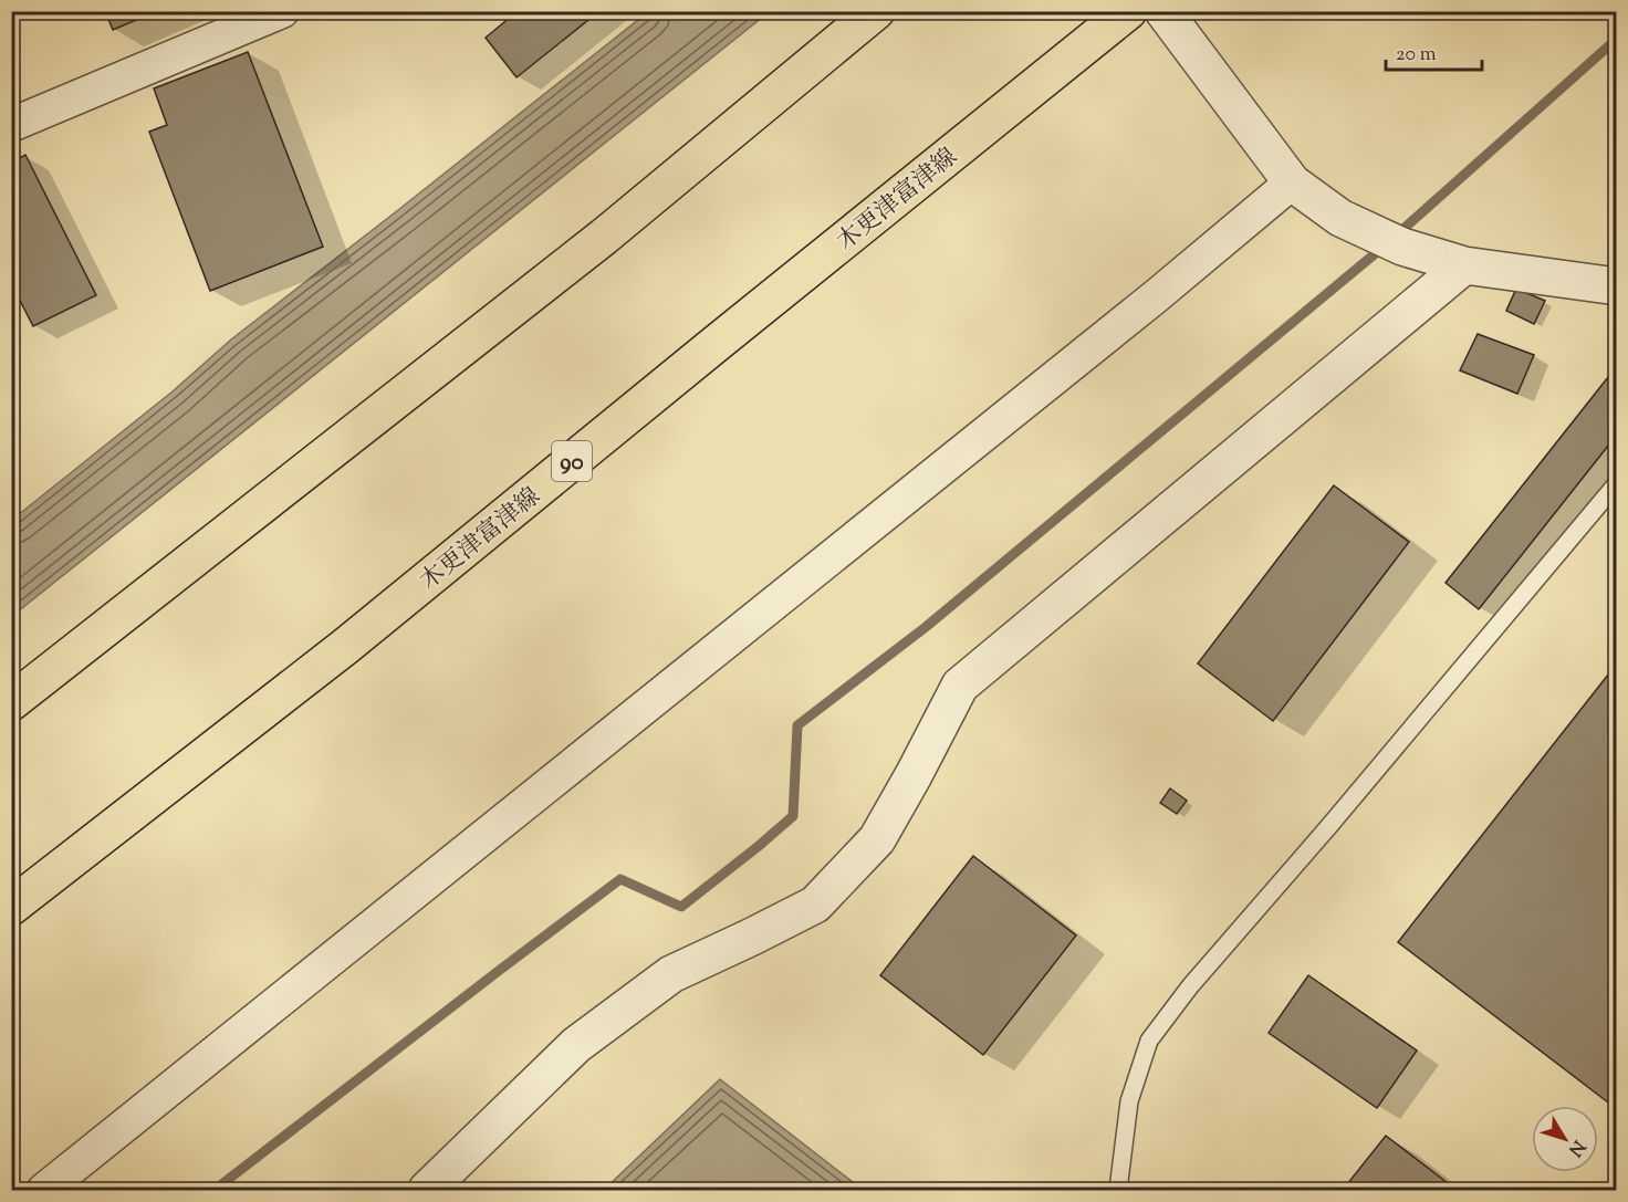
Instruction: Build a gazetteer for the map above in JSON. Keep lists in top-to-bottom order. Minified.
{"streets":{"main road":["木更津富津線","90"]},"scale_bar":"20 m","north":"bottom right"}
